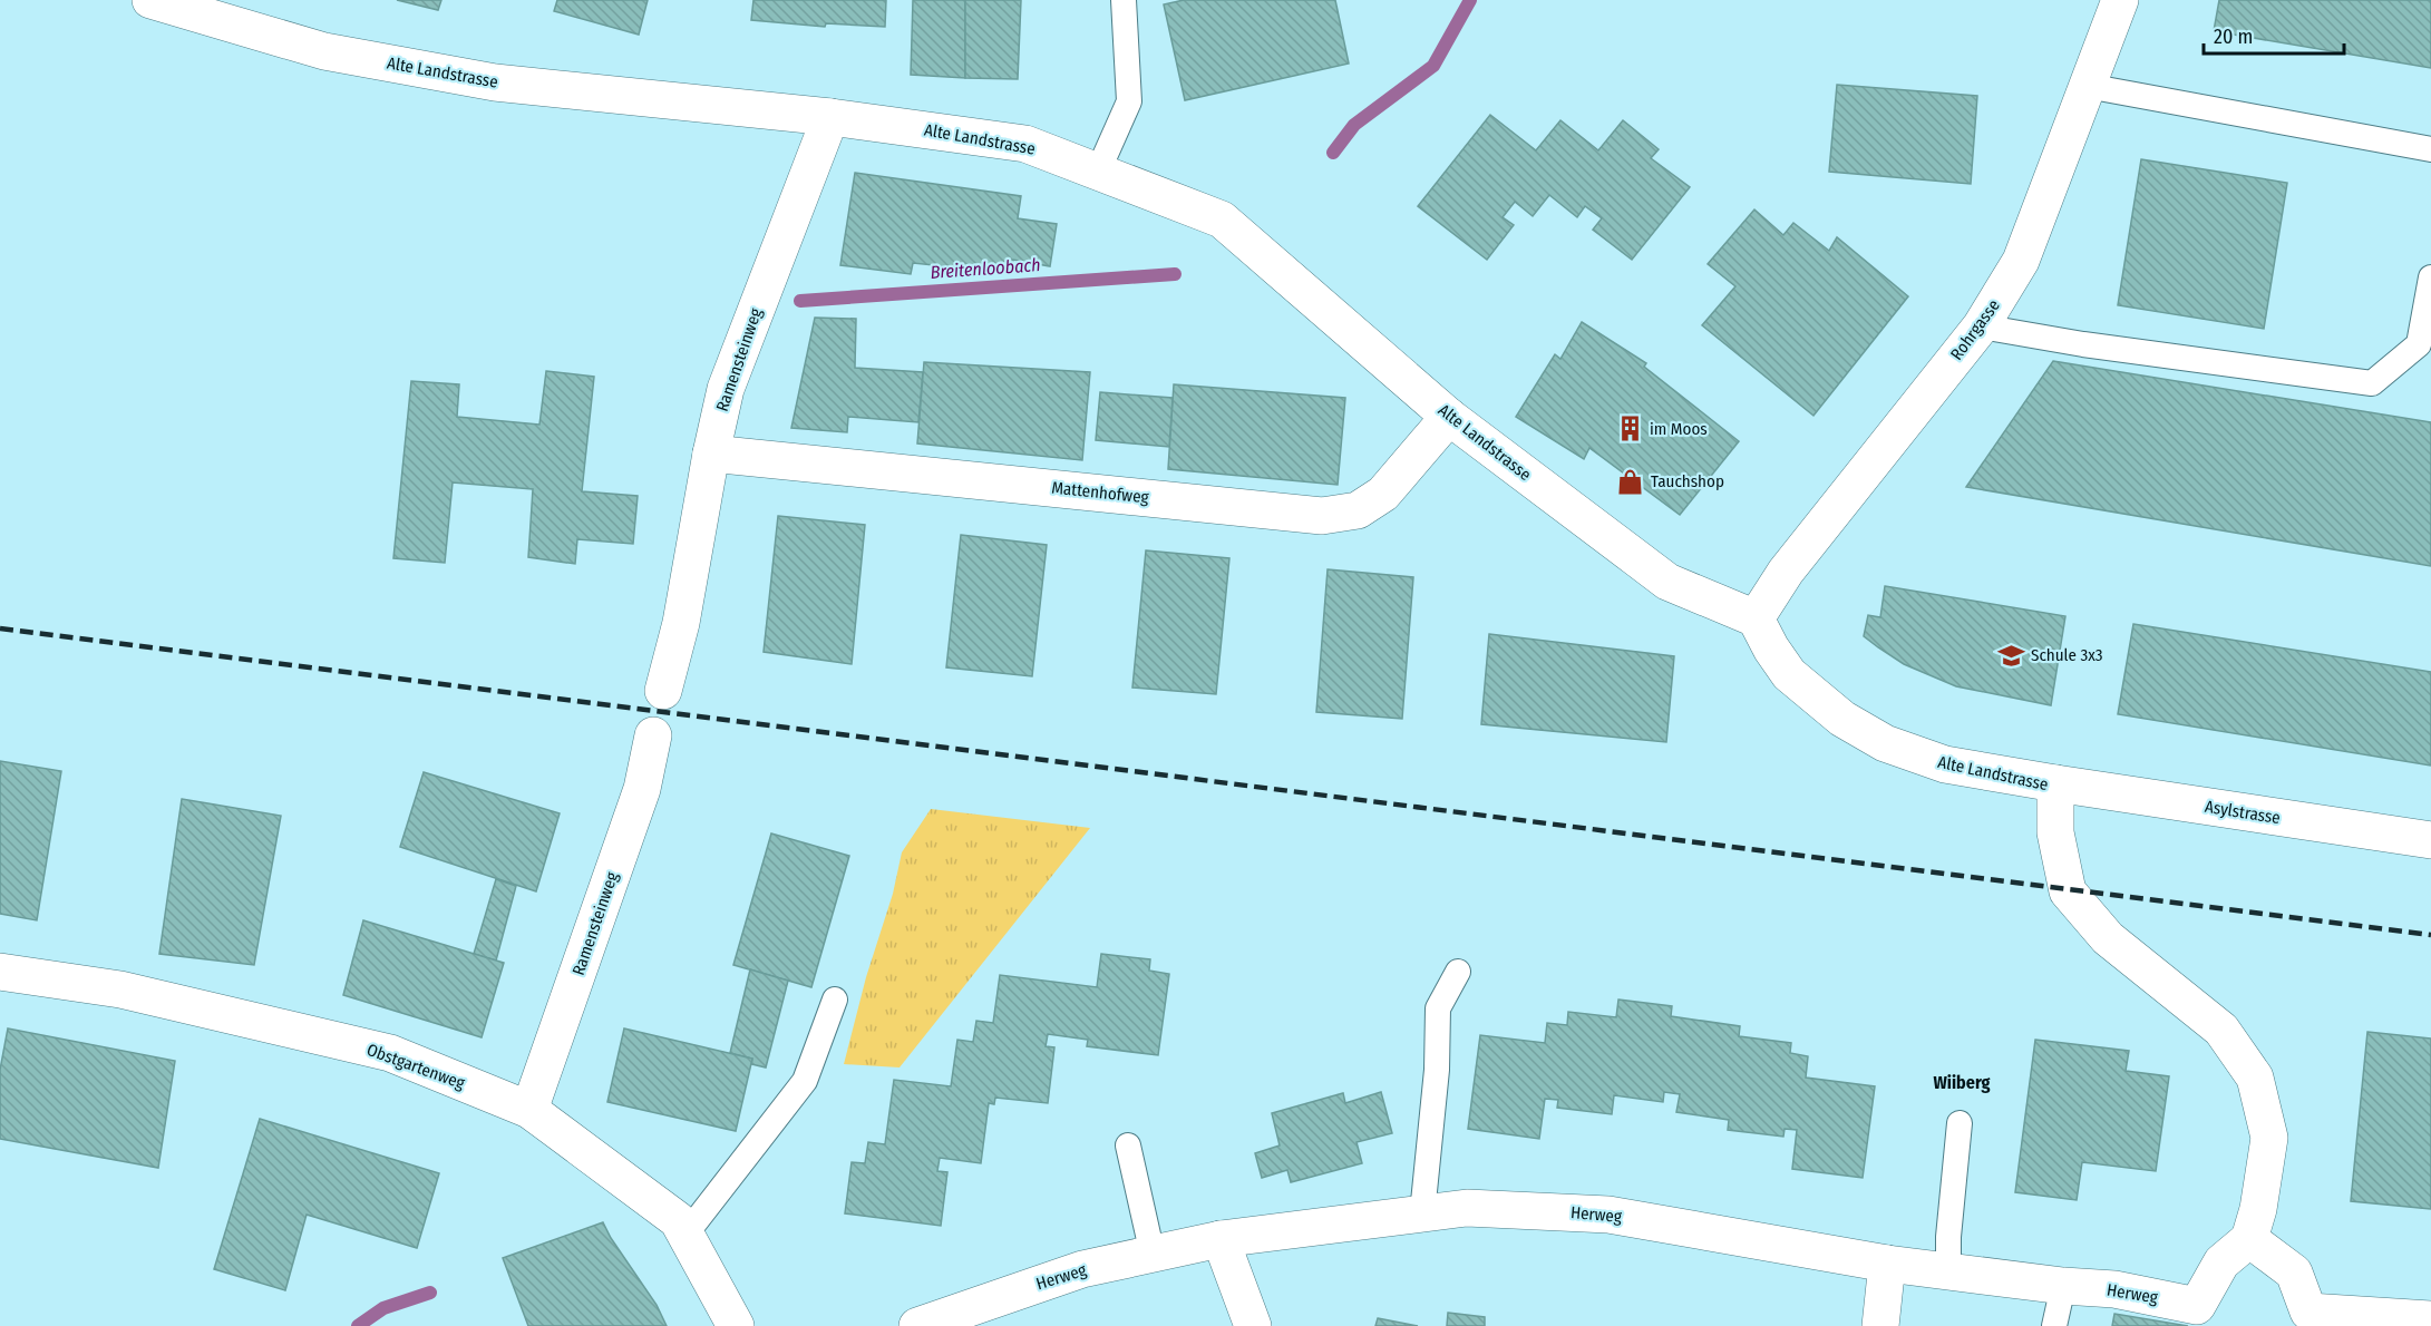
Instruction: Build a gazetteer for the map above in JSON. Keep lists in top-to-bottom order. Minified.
{"streets":{"street":["Alte Landstrasse","Rohrgasse","Ramensteinweg","Mattenhofweg","Asylstrasse","Obstgartenweg","Herweg"]},"crossings":[["Alte Landstrasse","Rohrgasse"],["Alte Landstrasse","Ramensteinweg"],["Alte Landstrasse","Mattenhofweg"],["Alte Landstrasse","Asylstrasse"],["Alte Landstrasse","Herweg"],["Ramensteinweg","Mattenhofweg"],["Ramensteinweg","Obstgartenweg"]],"districts":["Wiiberg"],"water":["Breitenloobach"],"places":{"building":["im Moos"],"shop":["Tauchshop"],"school or university":["Schule 3x3"]},"scale_bar":"20 m"}
